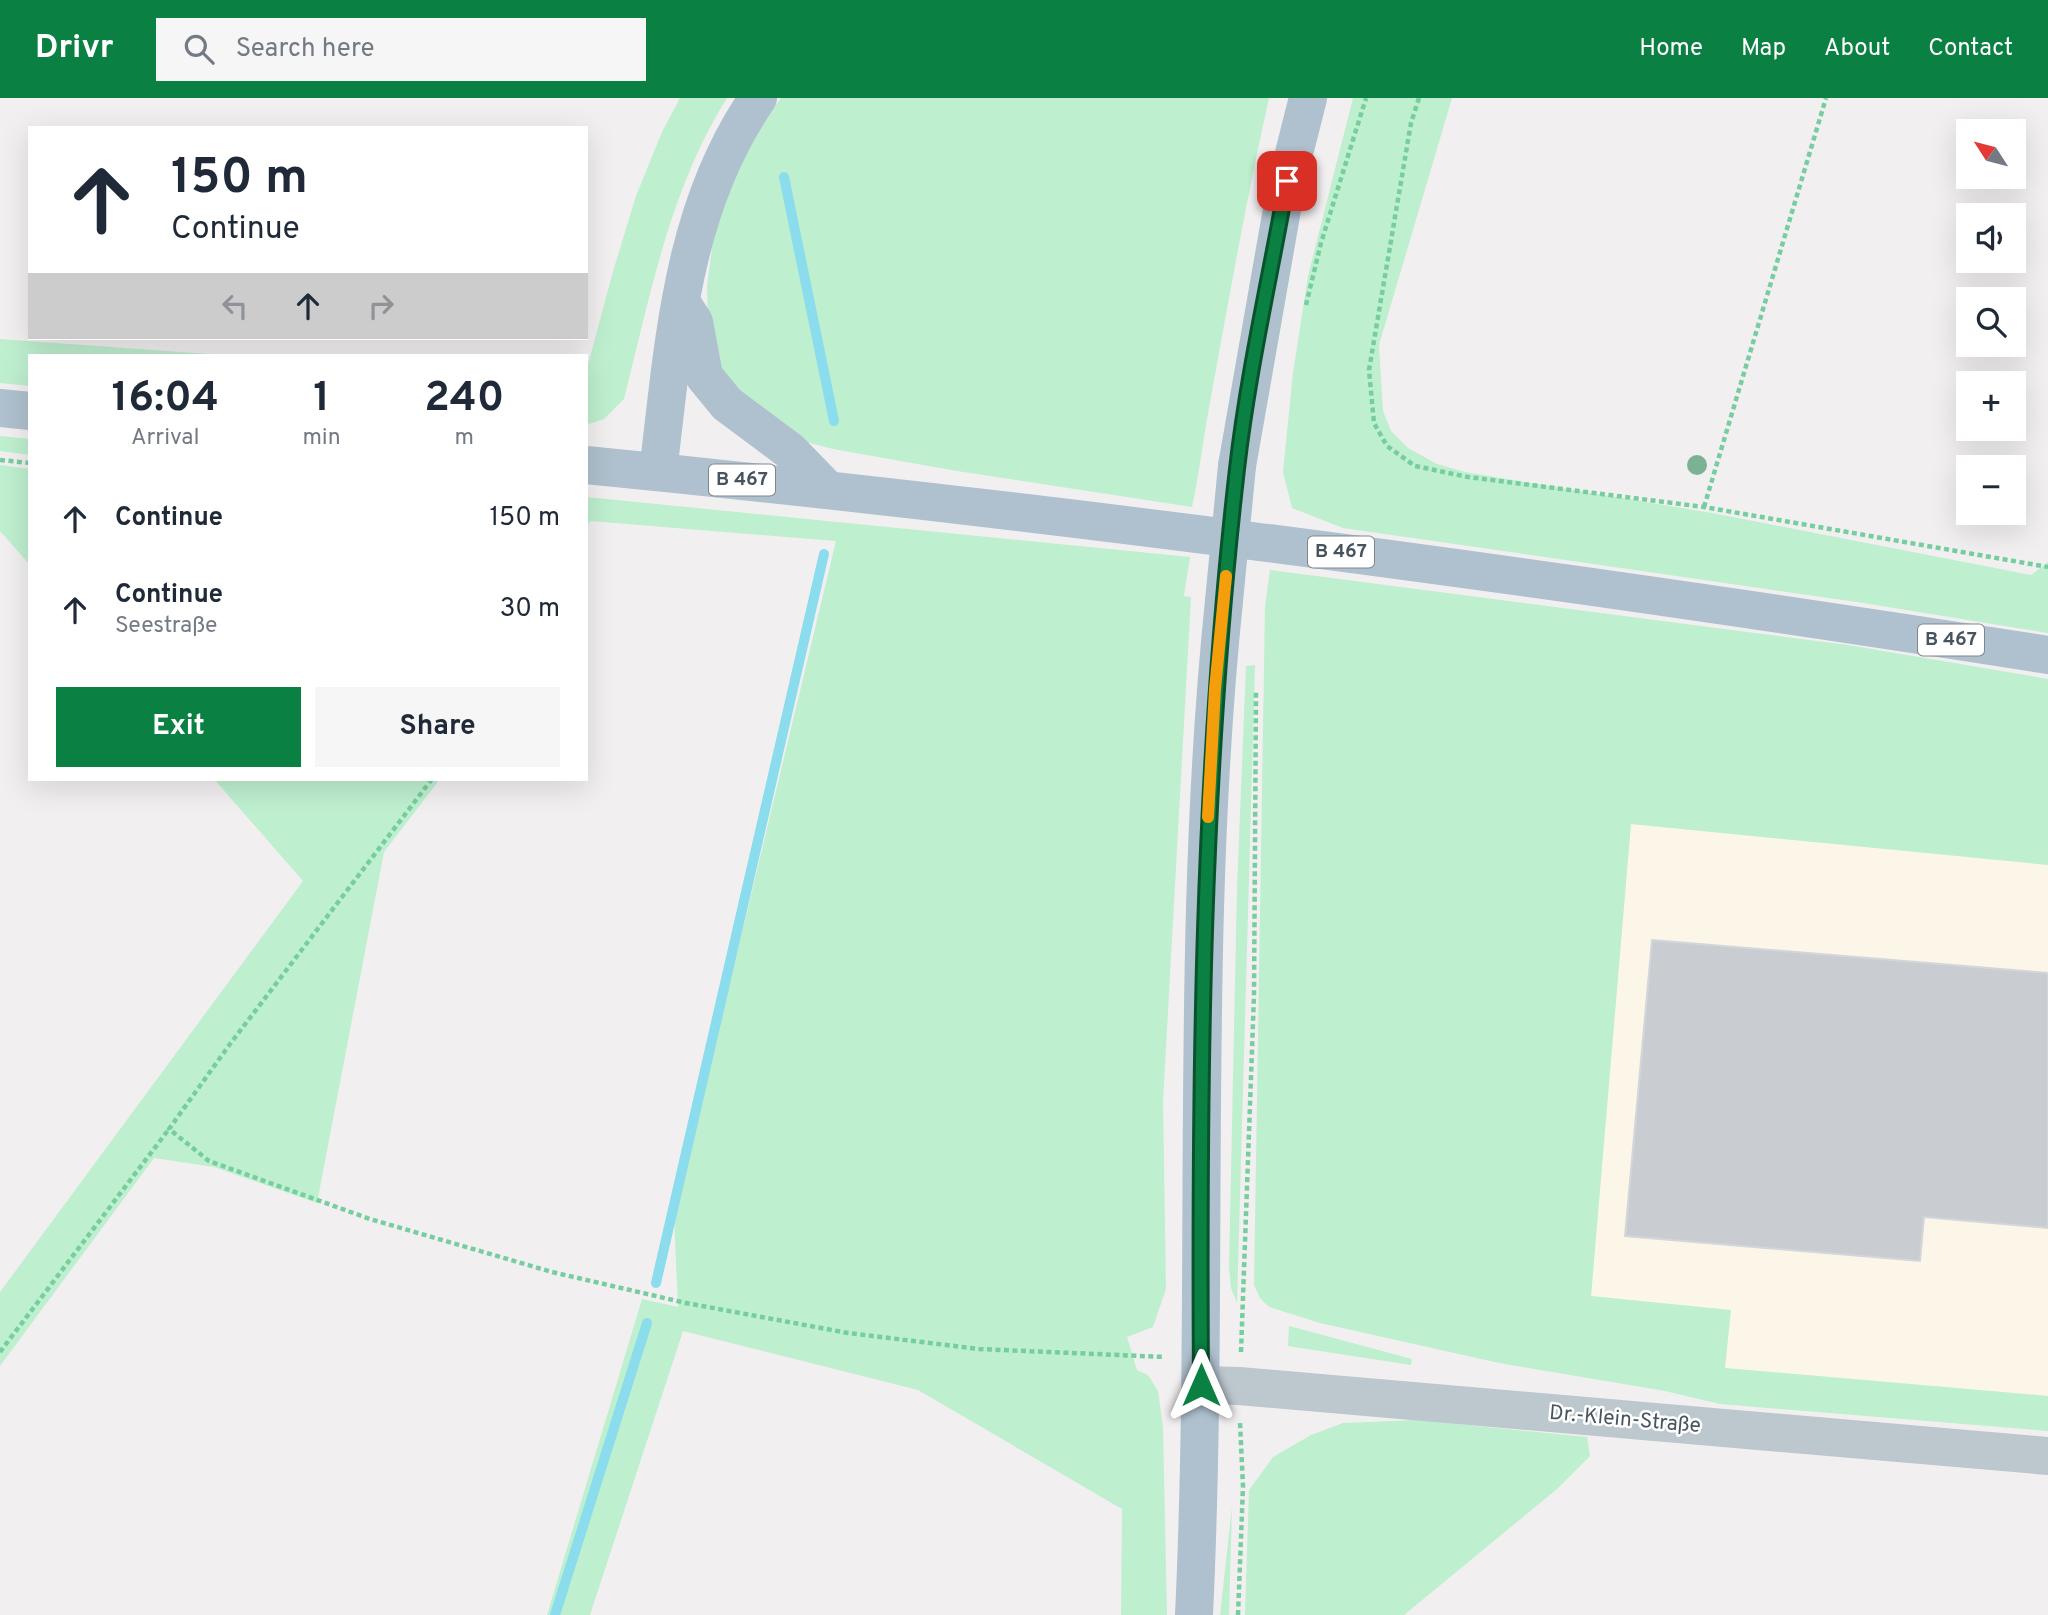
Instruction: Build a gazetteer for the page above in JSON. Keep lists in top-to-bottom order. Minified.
{"streets":{"main road":["B 467"],"street":["Dr.-Klein-Straße"]},"north":"top left","page":{"header":"Drivr","search":"Search here","nav":["Home","Map","About","Contact"],"map_buttons":["+","−"],"turn":["150 m","Continue"],"eta":["16:04","Arrival","1","min","240","m"],"list":[{"name":"Continue","value":"150 m"},{"name":"Continue","note":"Seestraße","value":"30 m"}],"buttons":["Exit","Share"]}}
